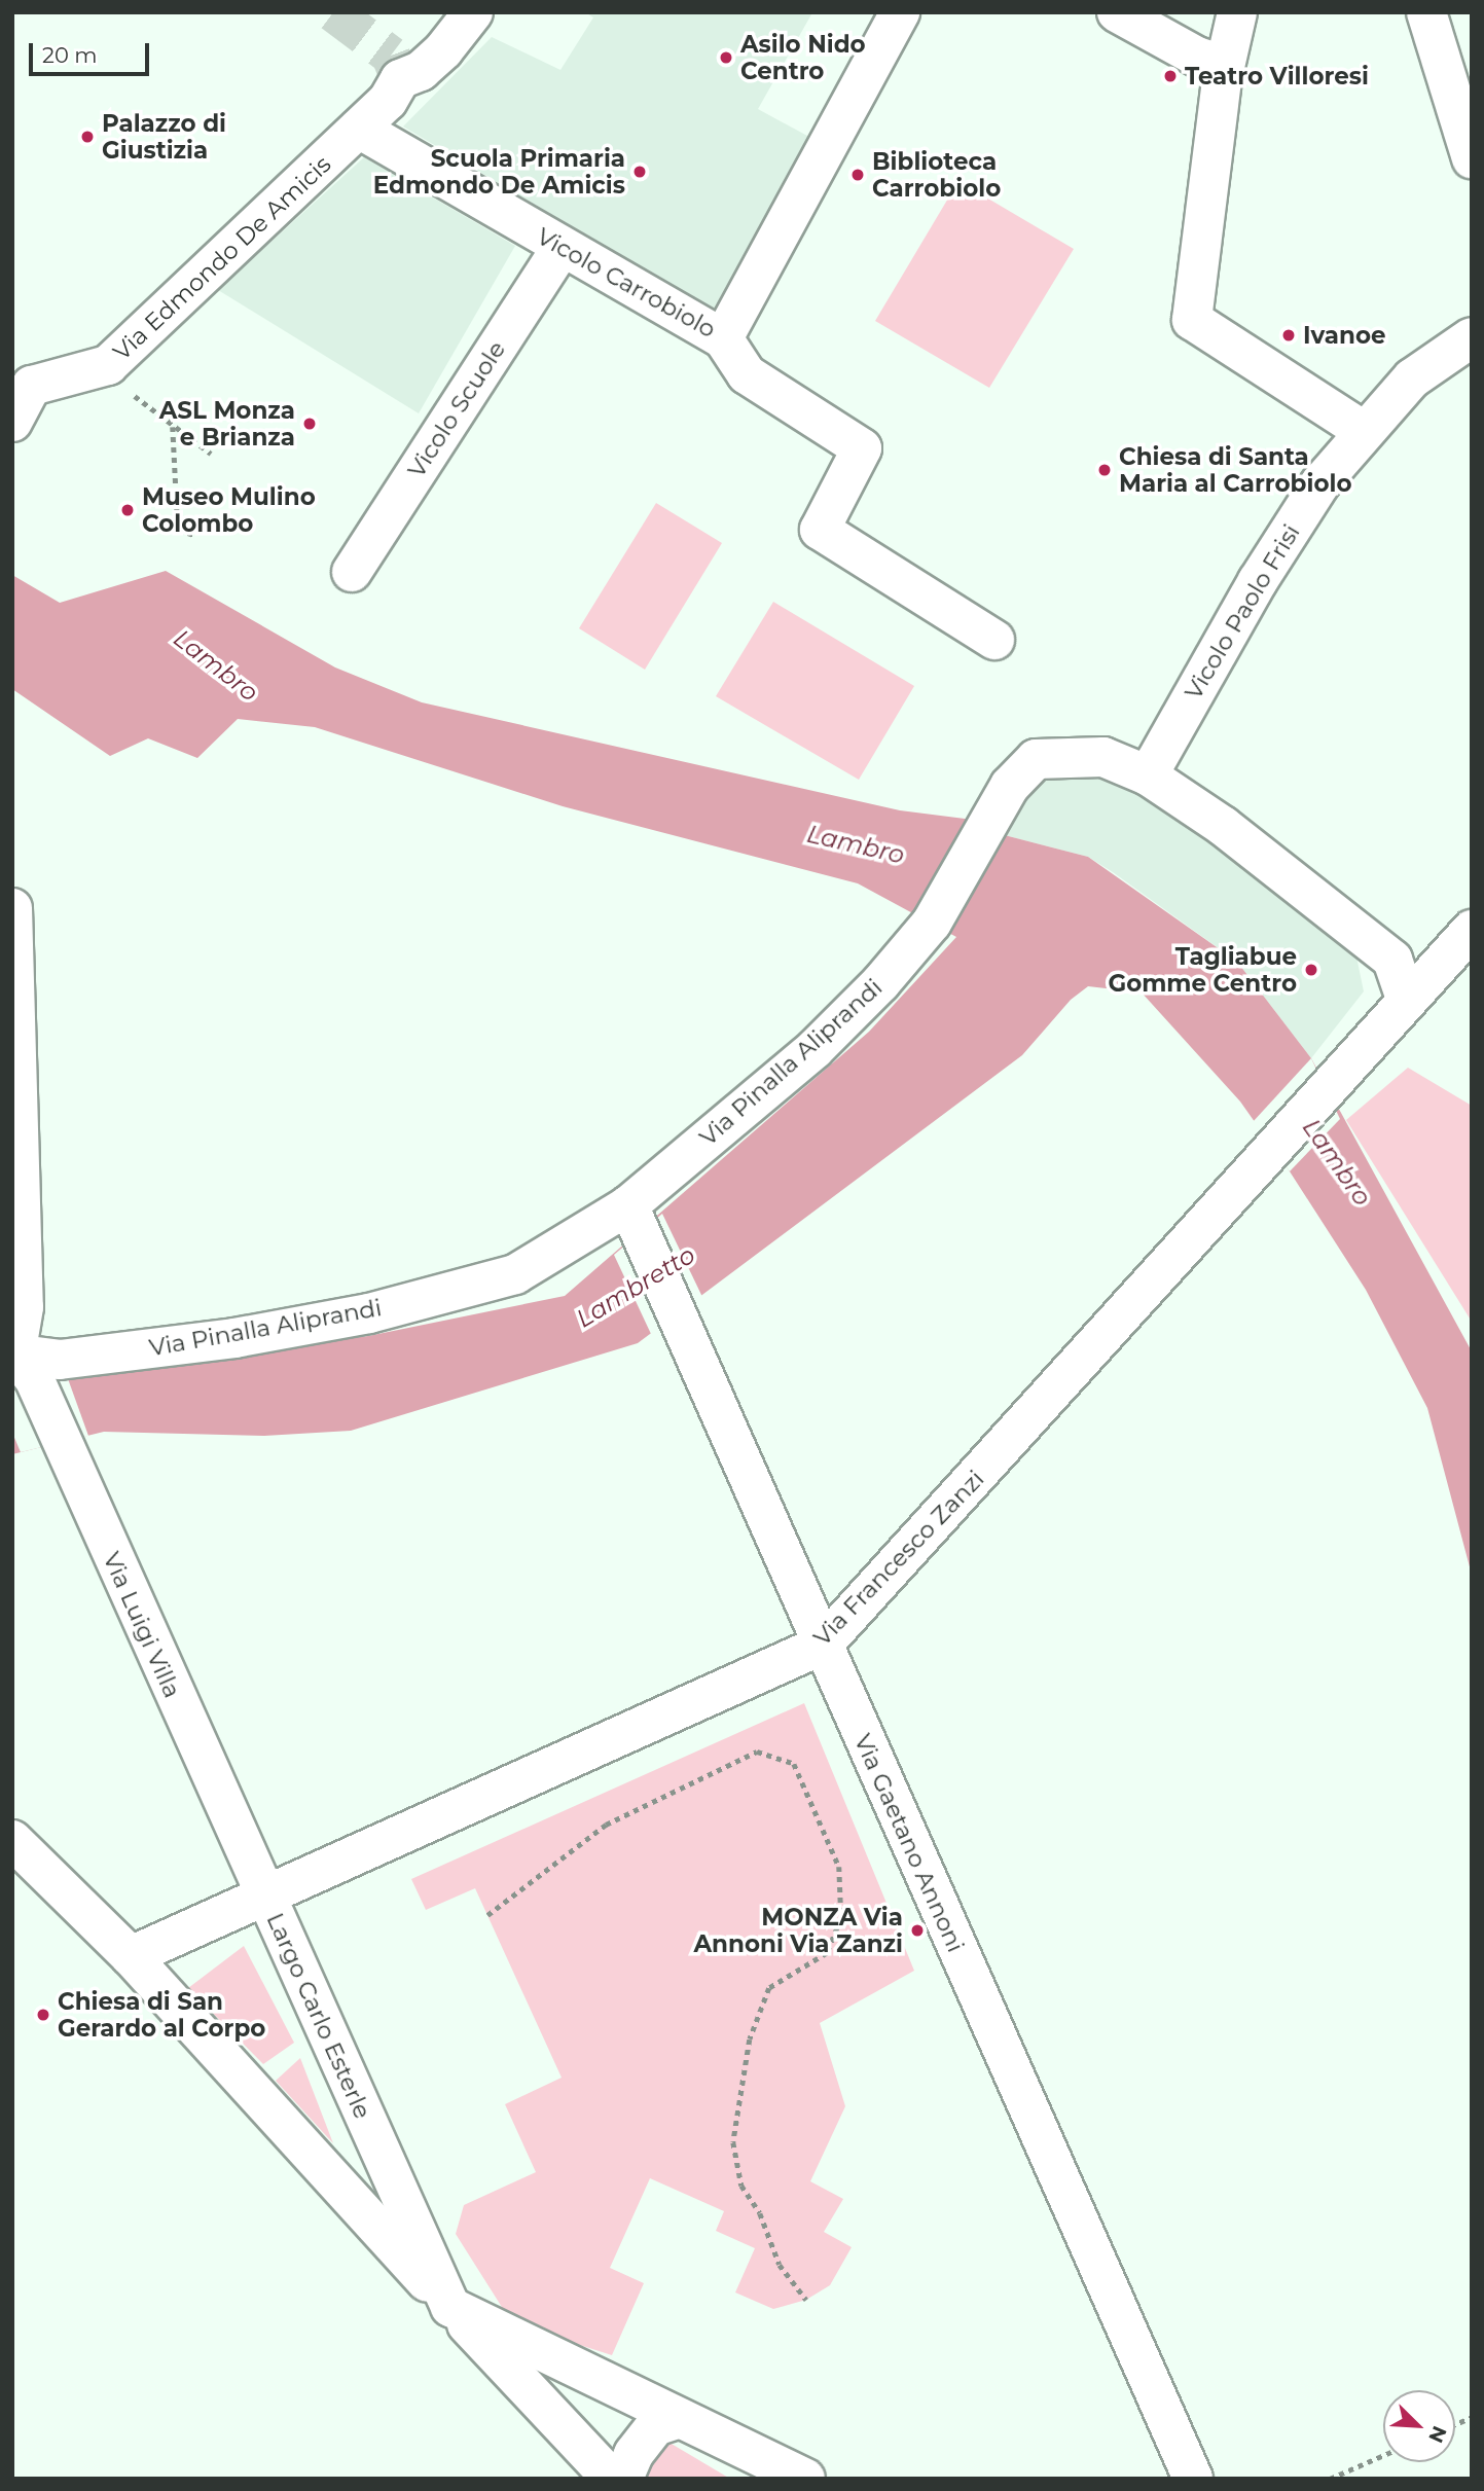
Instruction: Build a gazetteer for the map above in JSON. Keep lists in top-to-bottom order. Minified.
{"streets":{"street":["Via Edmondo De Amicis","Vicolo Carrobiolo","Vicolo Scuole","Vicolo Paolo Frisi","Via Pinalla Aliprandi","Via Francesco Zanzi","Via Luigi Villa","Via Gaetano Annoni","Largo Carlo Esterle"]},"crossings":[["Via Edmondo De Amicis","Vicolo Carrobiolo"],["Vicolo Carrobiolo","Vicolo Scuole"],["Vicolo Paolo Frisi","Via Pinalla Aliprandi"],["Via Pinalla Aliprandi","Via Francesco Zanzi"],["Via Pinalla Aliprandi","Via Luigi Villa"],["Via Pinalla Aliprandi","Via Gaetano Annoni"],["Via Francesco Zanzi","Via Luigi Villa"],["Via Francesco Zanzi","Via Gaetano Annoni"],["Via Francesco Zanzi","Largo Carlo Esterle"],["Via Luigi Villa","Largo Carlo Esterle"]],"water":["Lambro","Lambretto"],"places":["Asilo Nido Centro","Teatro Villoresi","Palazzo di Giustizia","Scuola Primaria Edmondo De Amicis","Biblioteca Carrobiolo","Ivanoe","ASL Monza e Brianza","Chiesa di Santa Maria al Carrobiolo","Museo Mulino Colombo","Tagliabue Gomme Centro","MONZA Via Annoni Via Zanzi","Chiesa di San Gerardo al Corpo"],"scale_bar":"20 m","north":"bottom right"}
